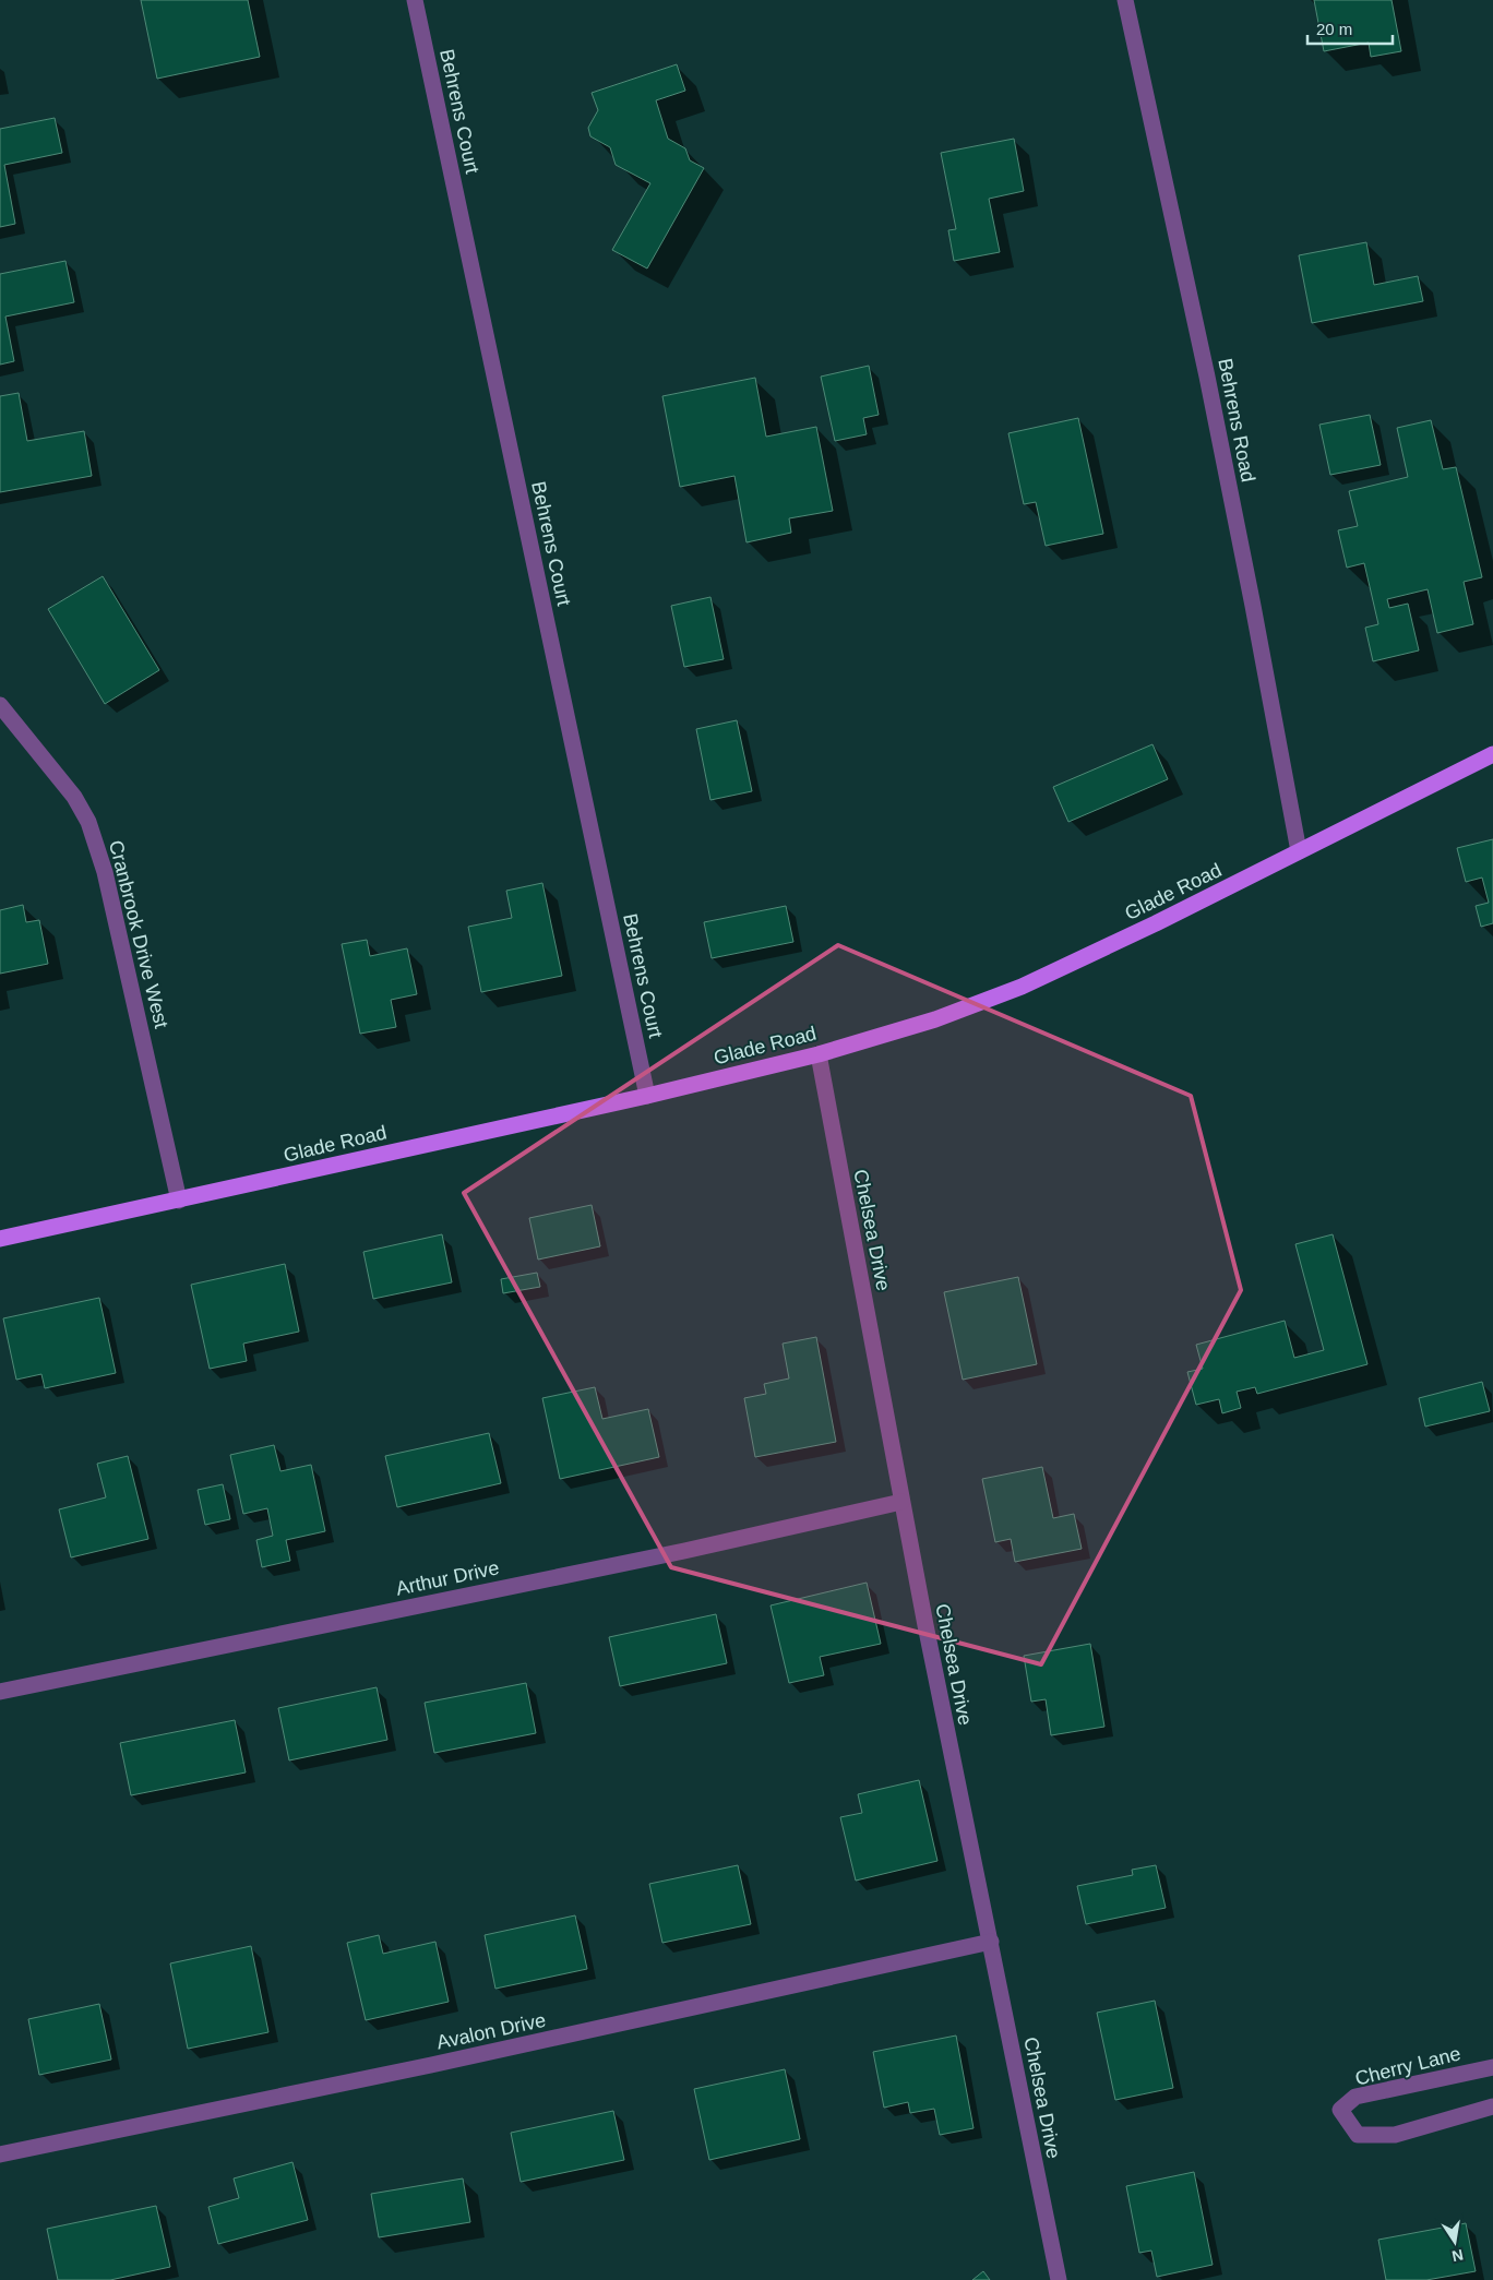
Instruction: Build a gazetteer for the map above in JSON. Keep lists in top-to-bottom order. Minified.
{"streets":{"main road":["Glade Road"],"street":["Behrens Court","Behrens Road","Cranbrook Drive West","Chelsea Drive","Arthur Drive","Avalon Drive","Cherry Lane"]},"crossings":[["Behrens Court","Glade Road"],["Behrens Road","Glade Road"],["Glade Road","Cranbrook Drive West"],["Glade Road","Chelsea Drive"],["Chelsea Drive","Arthur Drive"],["Chelsea Drive","Avalon Drive"]],"scale_bar":"20 m","north":"bottom"}
